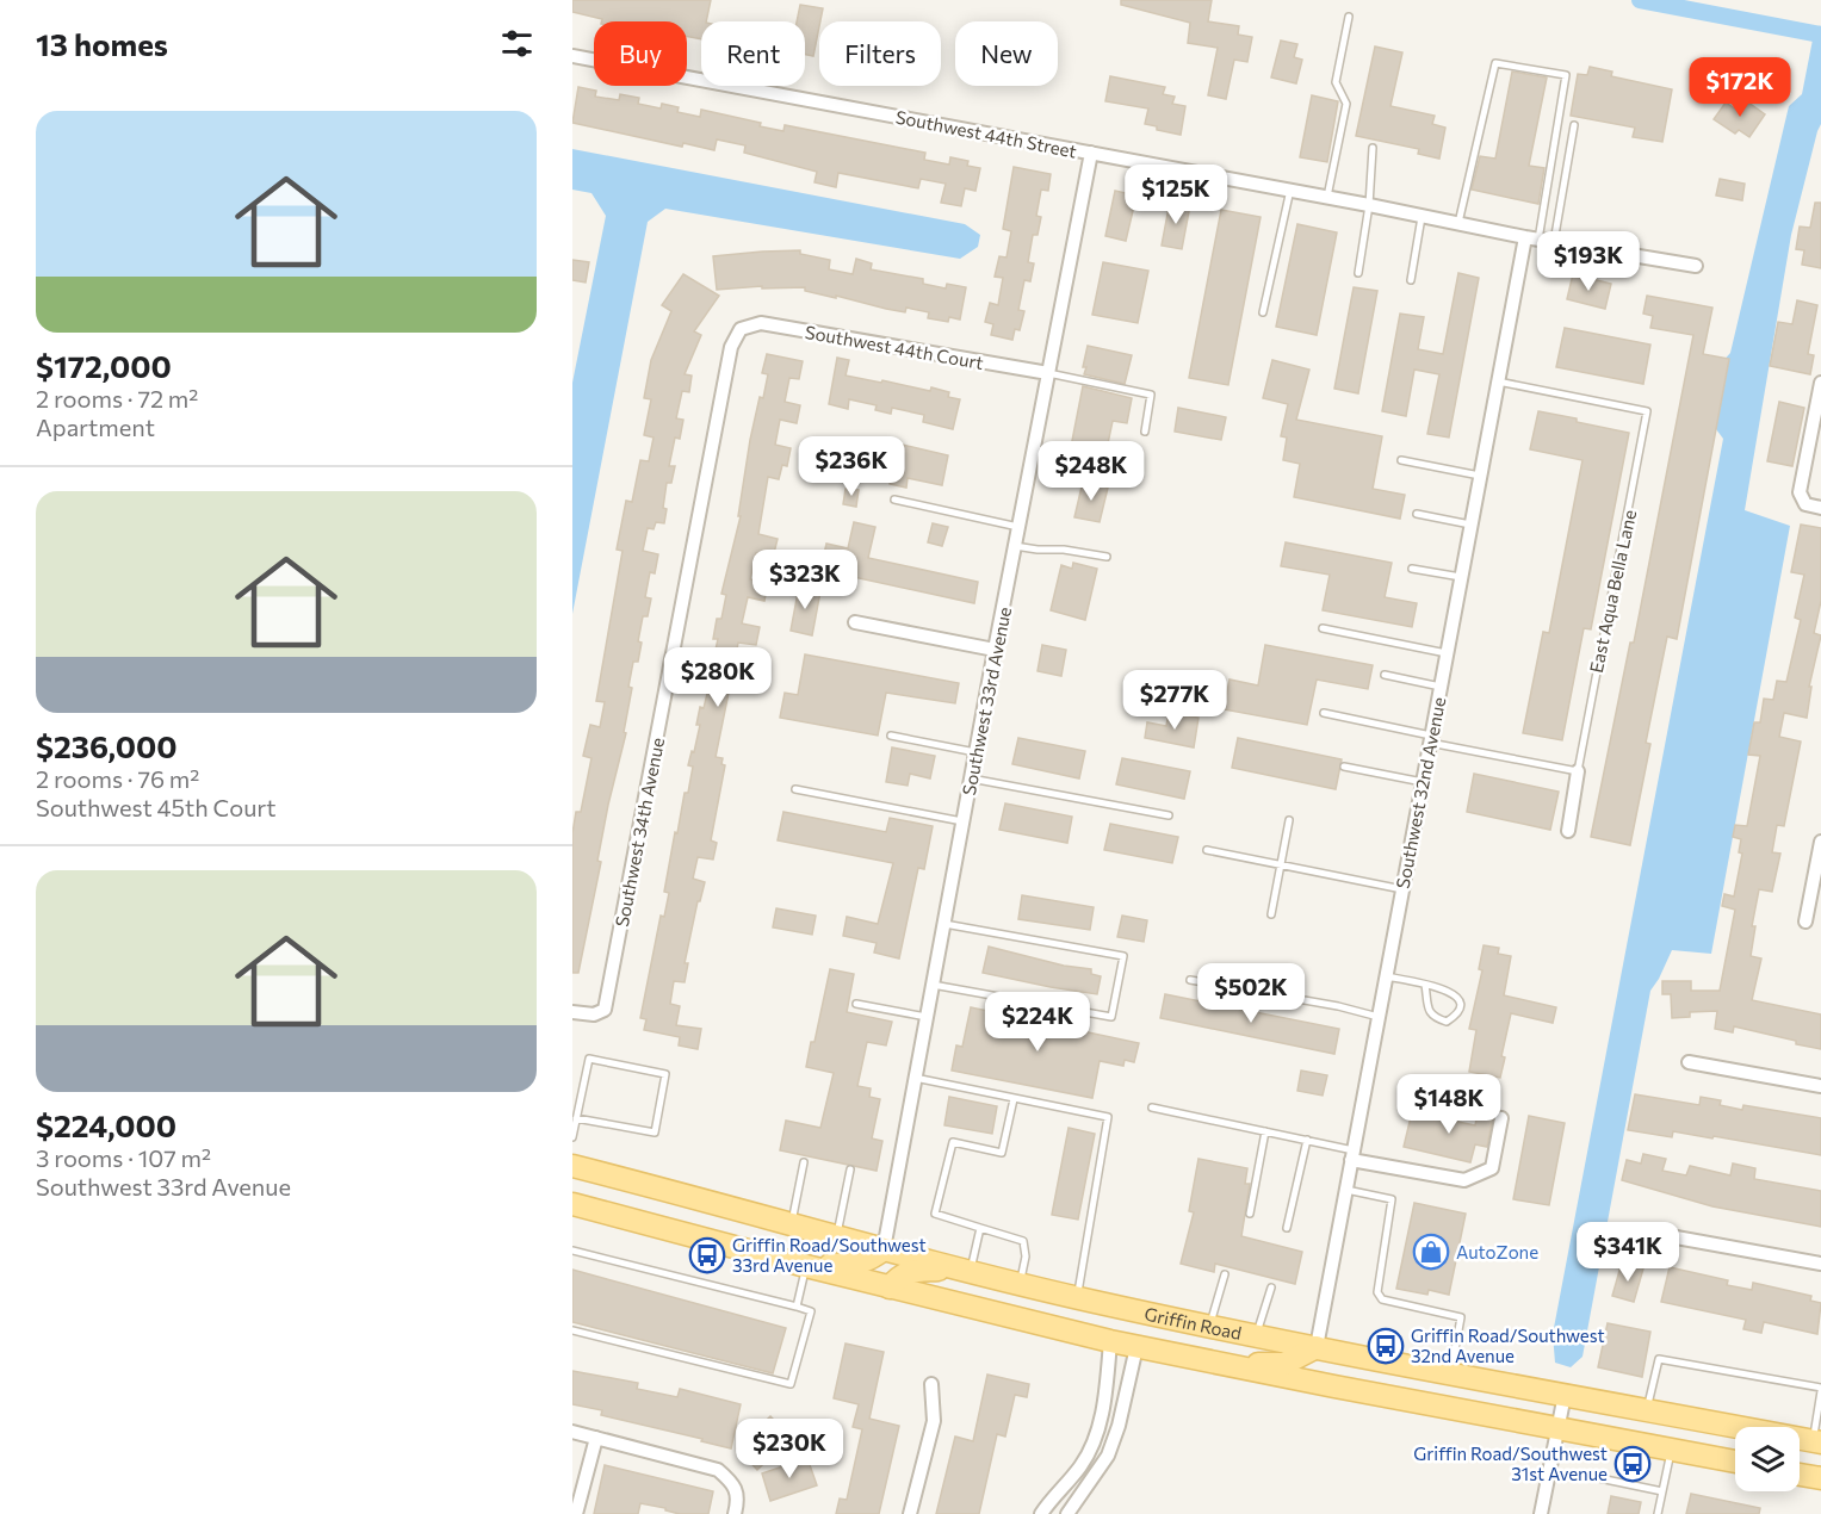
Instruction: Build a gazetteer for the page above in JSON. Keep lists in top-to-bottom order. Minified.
{"streets":{"main road":["Griffin Road"],"street":["Southwest 44th Street","Southwest 44th Court","Southwest 33rd Avenue","Southwest 32nd Avenue","Southwest 34th Avenue"],"lane":["East Aqua Bella Lane"]},"crossings":[["Southwest 44th Street","Southwest 33rd Avenue"],["Southwest 44th Street","Southwest 32nd Avenue"],["Southwest 44th Court","Southwest 33rd Avenue"],["Southwest 44th Court","Southwest 34th Avenue"],["East Aqua Bella Lane","Southwest 32nd Avenue"],["Southwest 33rd Avenue","Griffin Road"],["Southwest 32nd Avenue","Griffin Road"]],"places":{"shop":["AutoZone"],"bus stop":["Griffin Road/Southwest 33rd Avenue","Griffin Road/Southwest 32nd Avenue","Griffin Road/Southwest 31st Avenue"]},"page":{"heading":"13 homes","chip":["Buy","Rent","Filters","New"],"price":["$172K","$125K","$193K","$236K","$248K","$323K","$280K","$277K","$502K","$224K","$148K","$341K","$230K"],"list":[{"name":"$172,000","note":"2 rooms · 72 m² · Apartment"},{"name":"$236,000","note":"2 rooms · 76 m² · Southwest 45th Court"},{"name":"$224,000","note":"3 rooms · 107 m² · Southwest 33rd Avenue"}]}}
